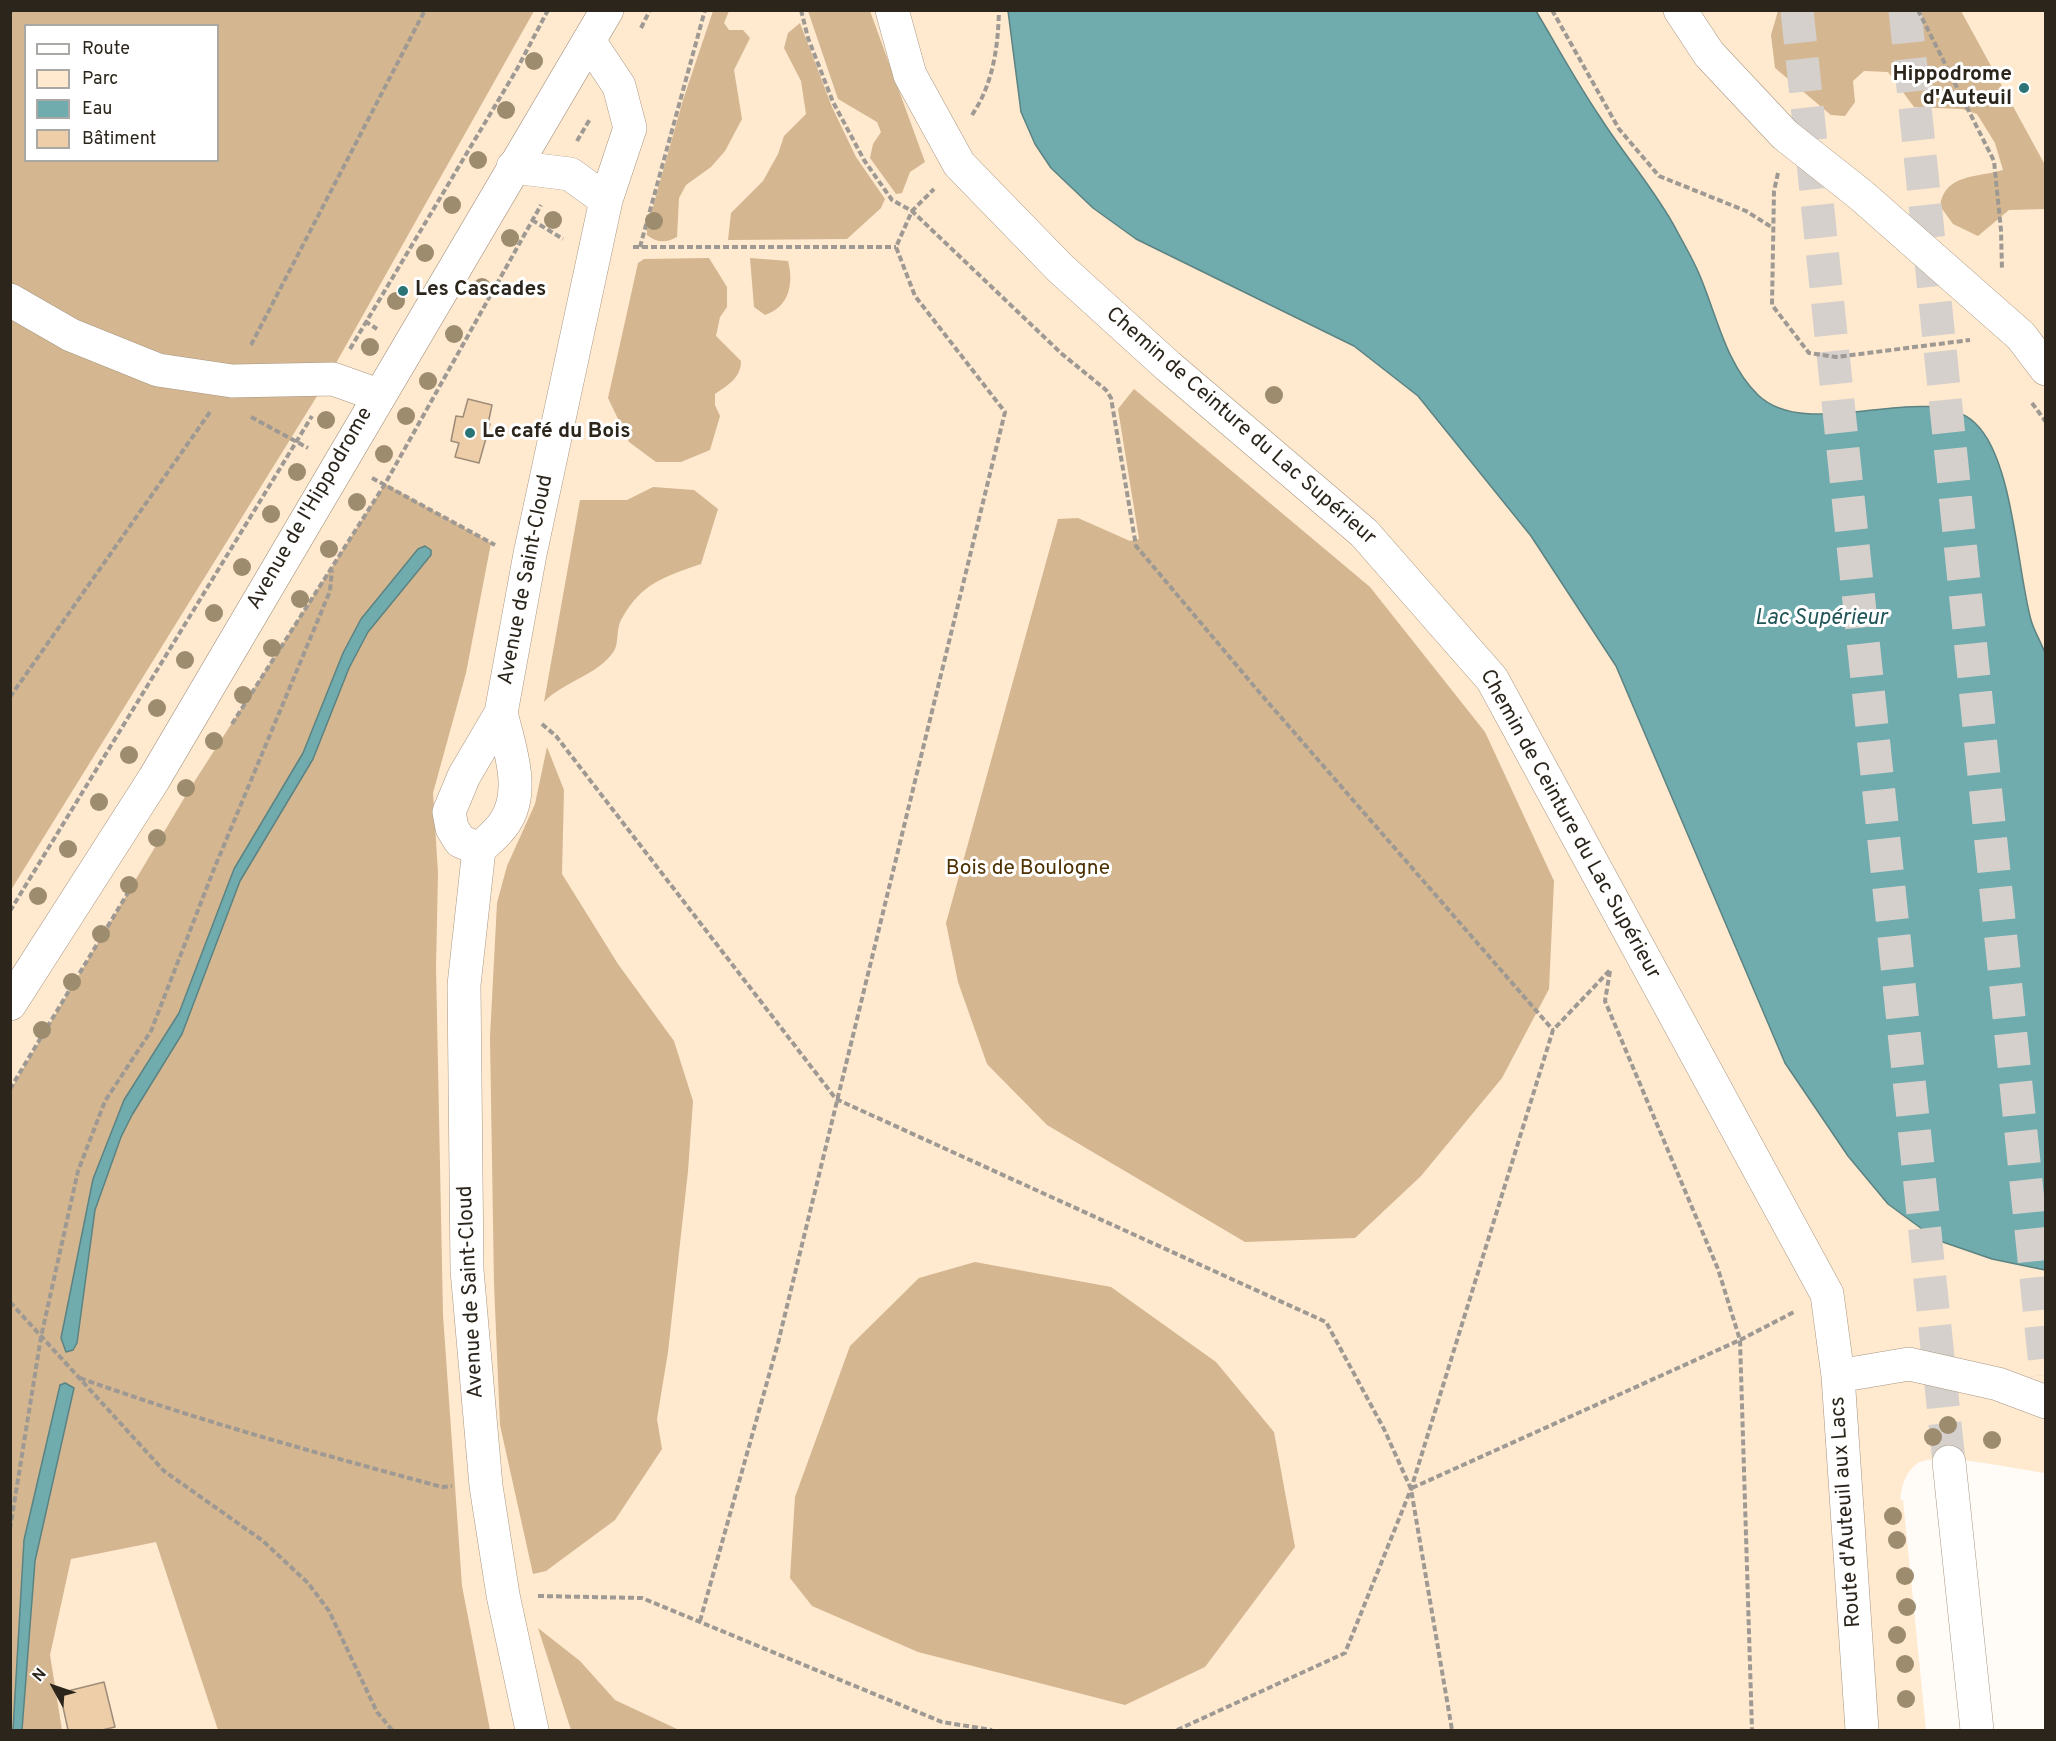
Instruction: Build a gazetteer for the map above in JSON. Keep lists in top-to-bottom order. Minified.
{"streets":{"main road":["Chemin de Ceinture du Lac Supérieur","Avenue de l'Hippodrome","Avenue de Saint-Cloud","Route d'Auteuil aux Lacs"]},"crossings":[["Chemin de Ceinture du Lac Supérieur","Route d'Auteuil aux Lacs"],["Avenue de l'Hippodrome","Avenue de Saint-Cloud"]],"water":["Lac Supérieur"],"parks":["Bois de Boulogne"],"places":["Hippodrome d'Auteuil","Les Cascades","Le café du Bois"],"legend":["Route","Parc","Eau","Bâtiment"],"north":"top left"}
